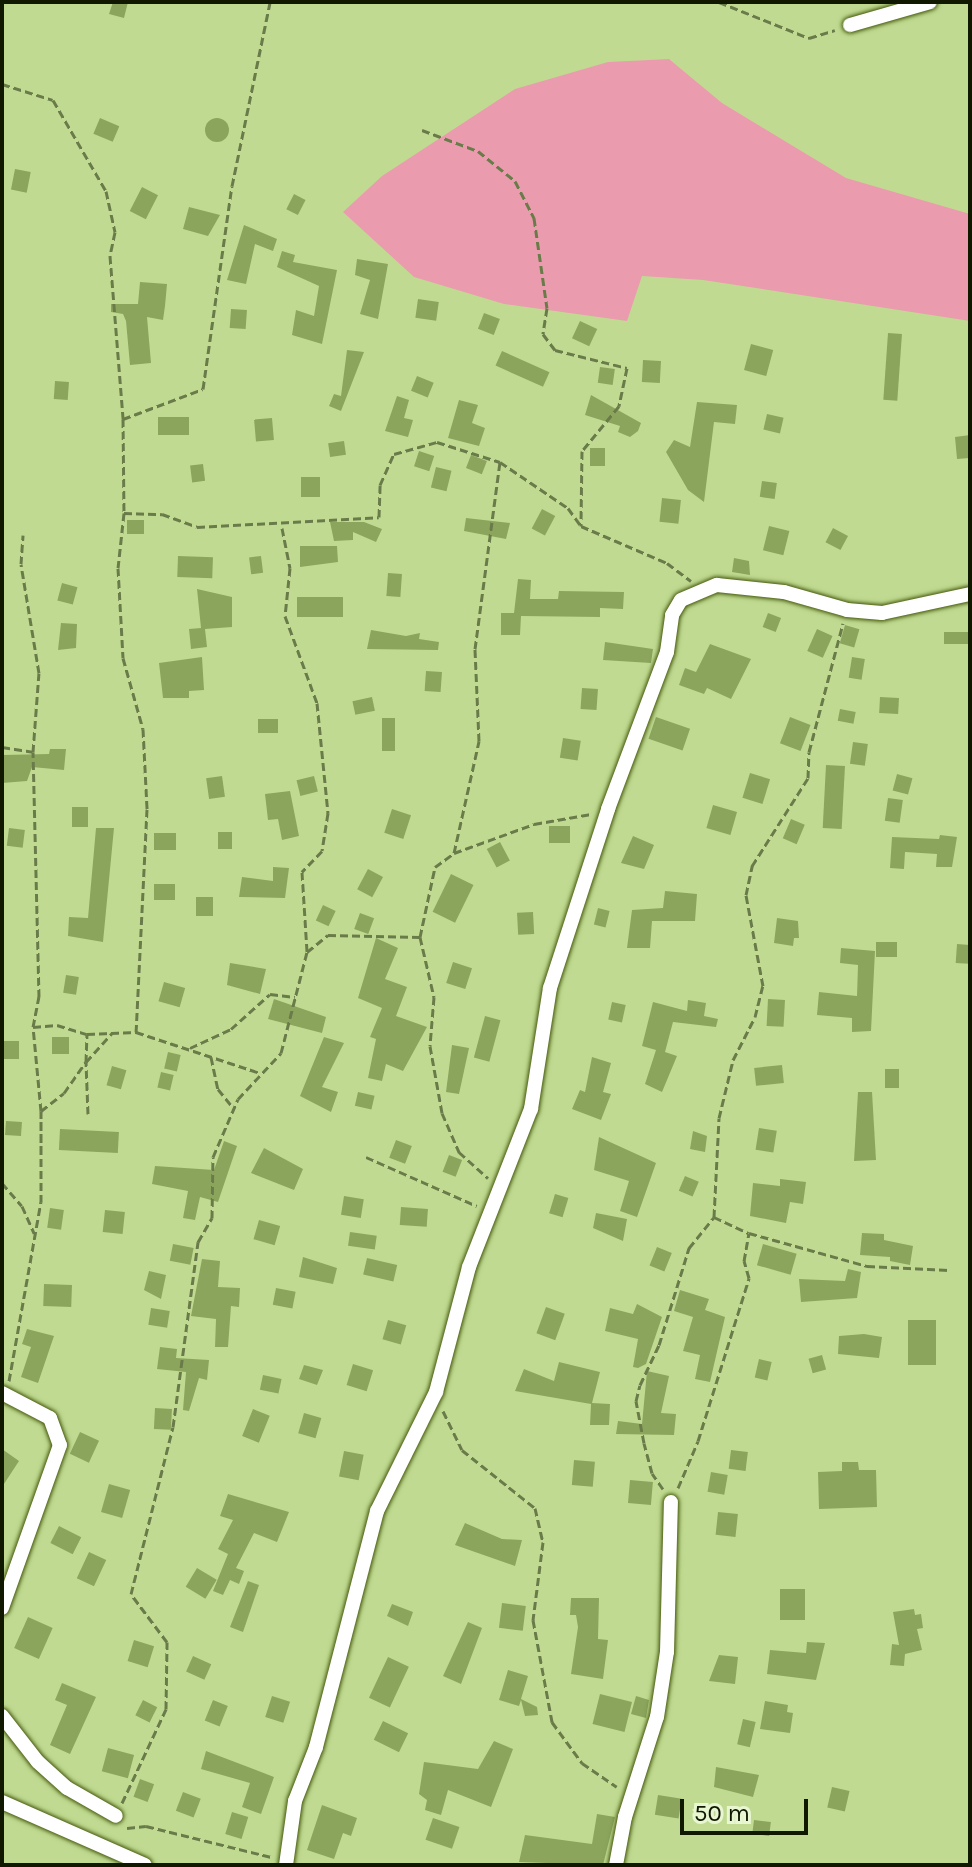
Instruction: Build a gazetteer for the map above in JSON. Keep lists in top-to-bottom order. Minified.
{"scale_bar":"50 m"}
